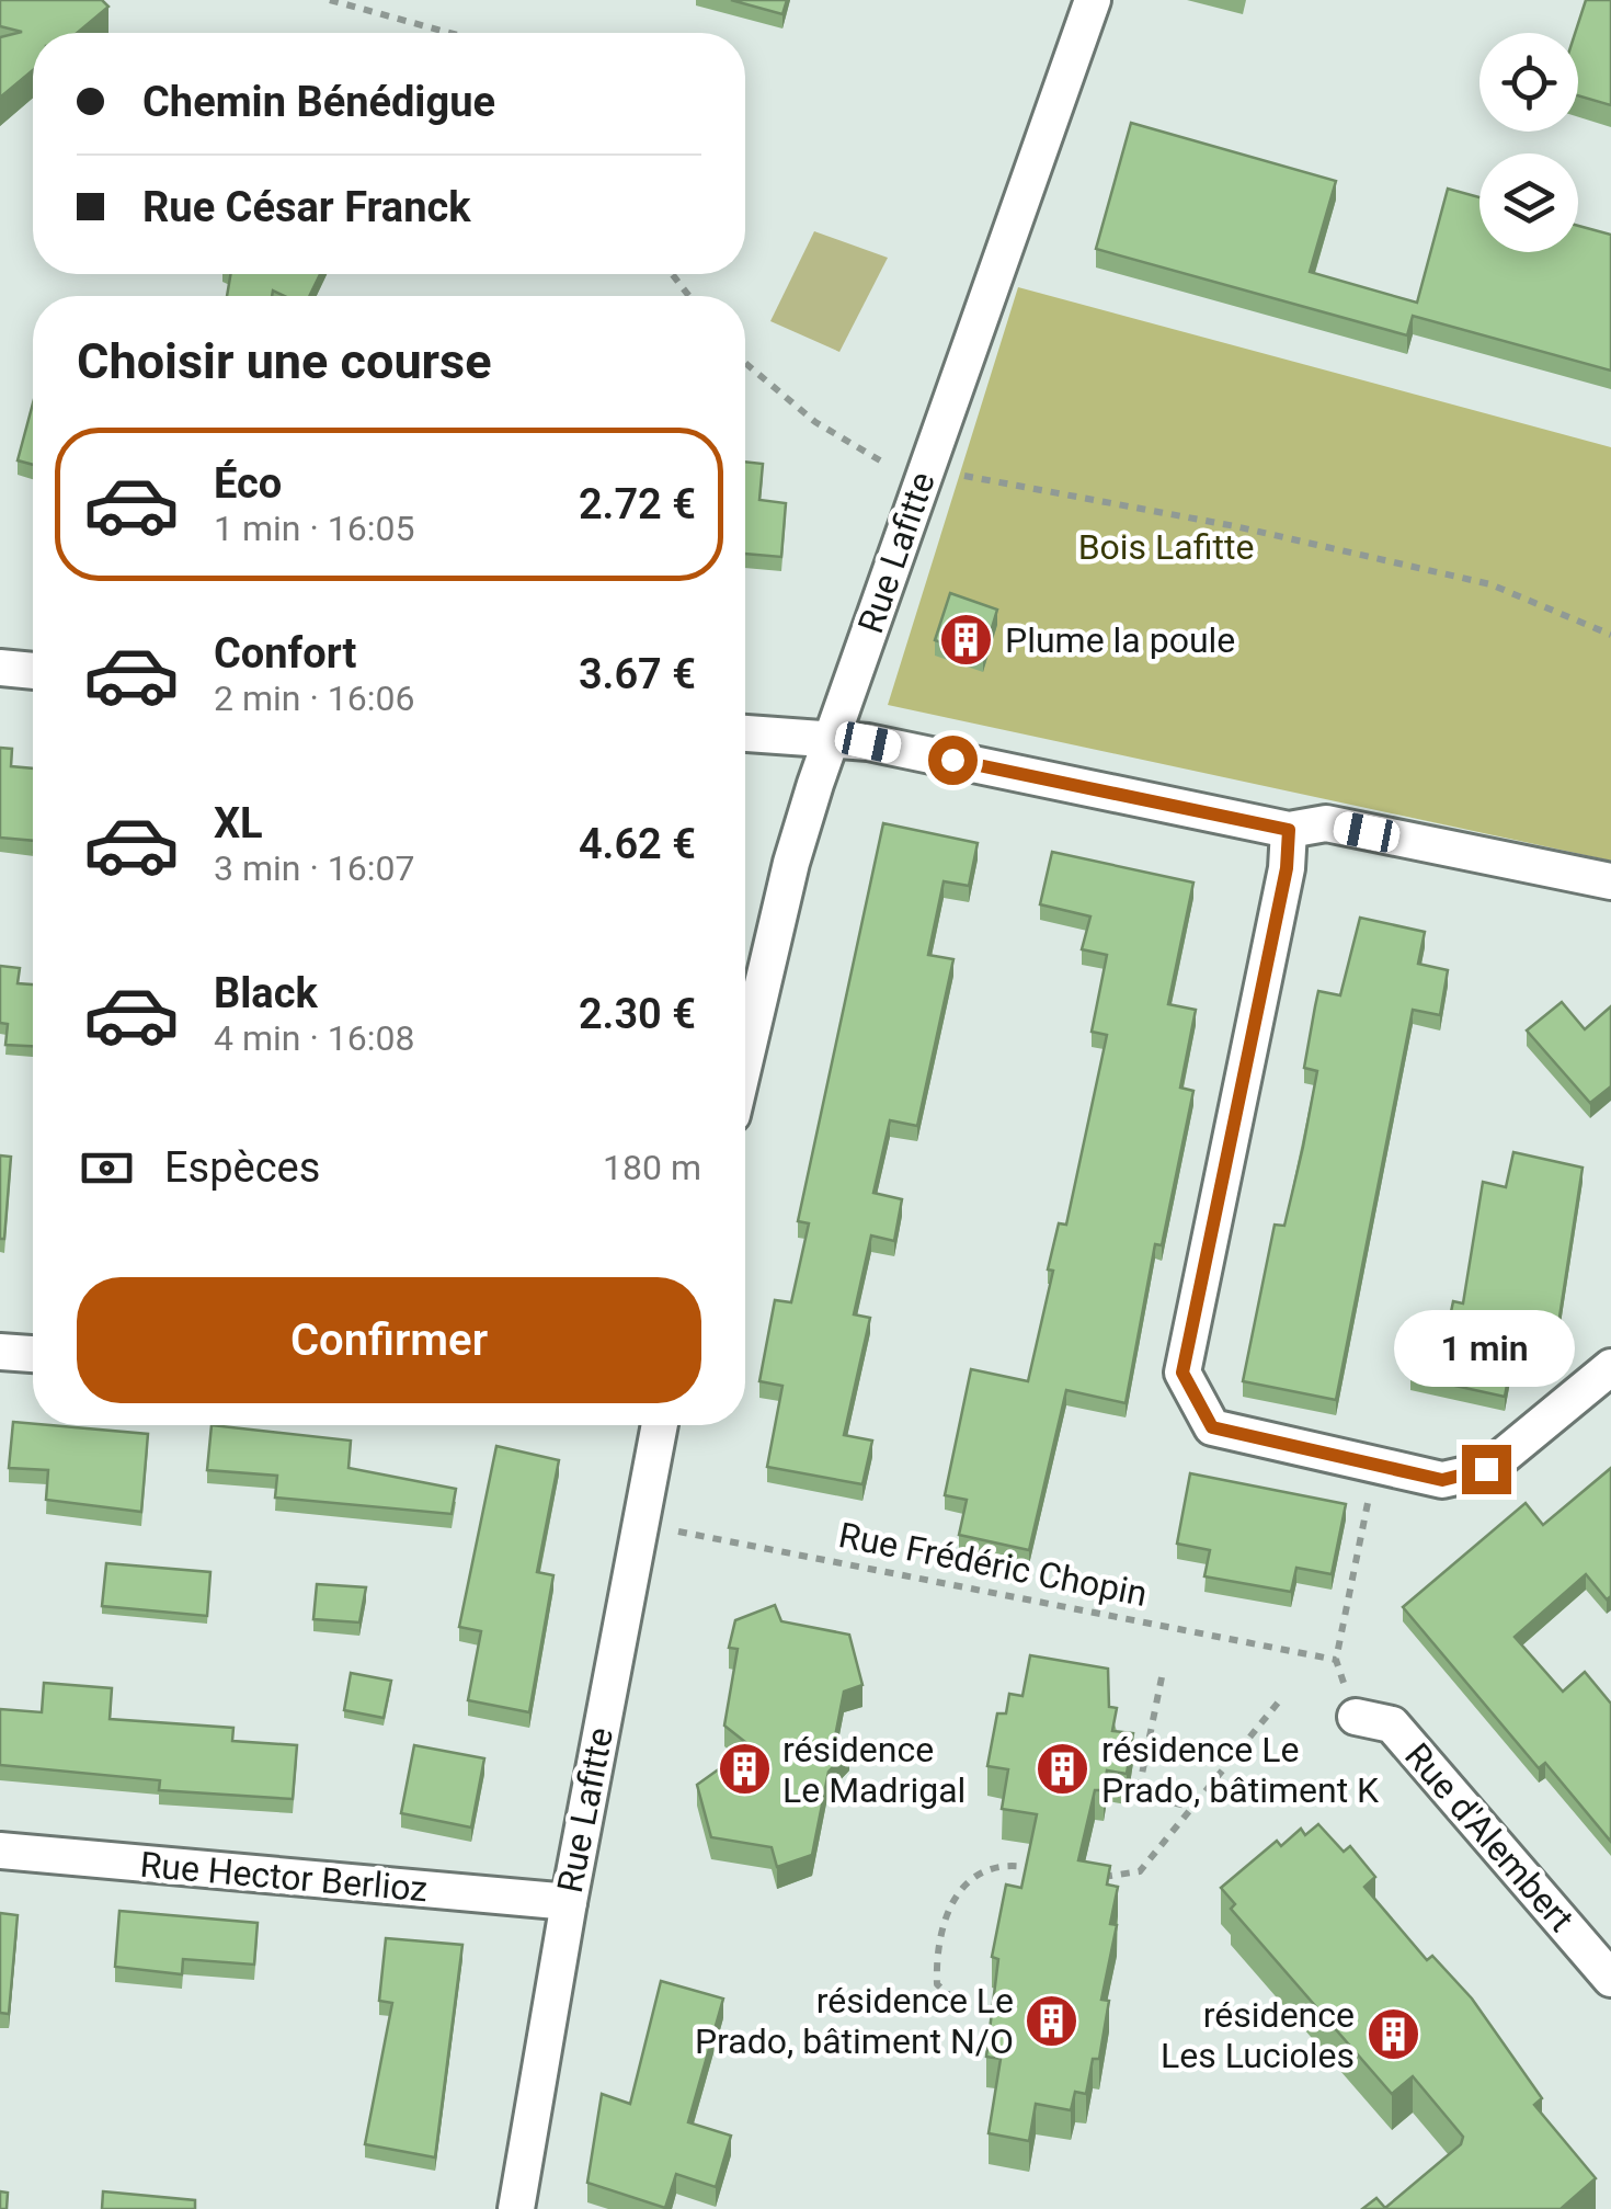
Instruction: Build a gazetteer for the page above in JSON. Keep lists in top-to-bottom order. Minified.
{"streets":{"street":["Rue Lafitte","Rue d'Alembert","Rue Hector Berlioz"],"path":["Rue Frédéric Chopin"]},"crossings":[["Rue Lafitte","Rue Frédéric Chopin"],["Rue Lafitte","Rue Hector Berlioz"]],"parks":["Bois Lafitte"],"places":{"building":["Plume la poule","résidence Le Madrigal","résidence Le Prado, bâtiment K","résidence Le Prado, bâtiment N/O","résidence Les Lucioles"]},"page":{"banner":["Chemin Bénédigue","Rue César Franck"],"heading":"Choisir une course","list":[{"name":"Éco","note":"1 min · 16:05","value":"2.72 €"},{"name":"Confort","note":"2 min · 16:06","value":"3.67 €"},{"name":"XL","note":"3 min · 16:07","value":"4.62 €"},{"name":"Black","note":"4 min · 16:08","value":"2.30 €"}],"pay":["Espèces","180 m"],"buttons":"Confirmer","bubble":"1 min"}}
